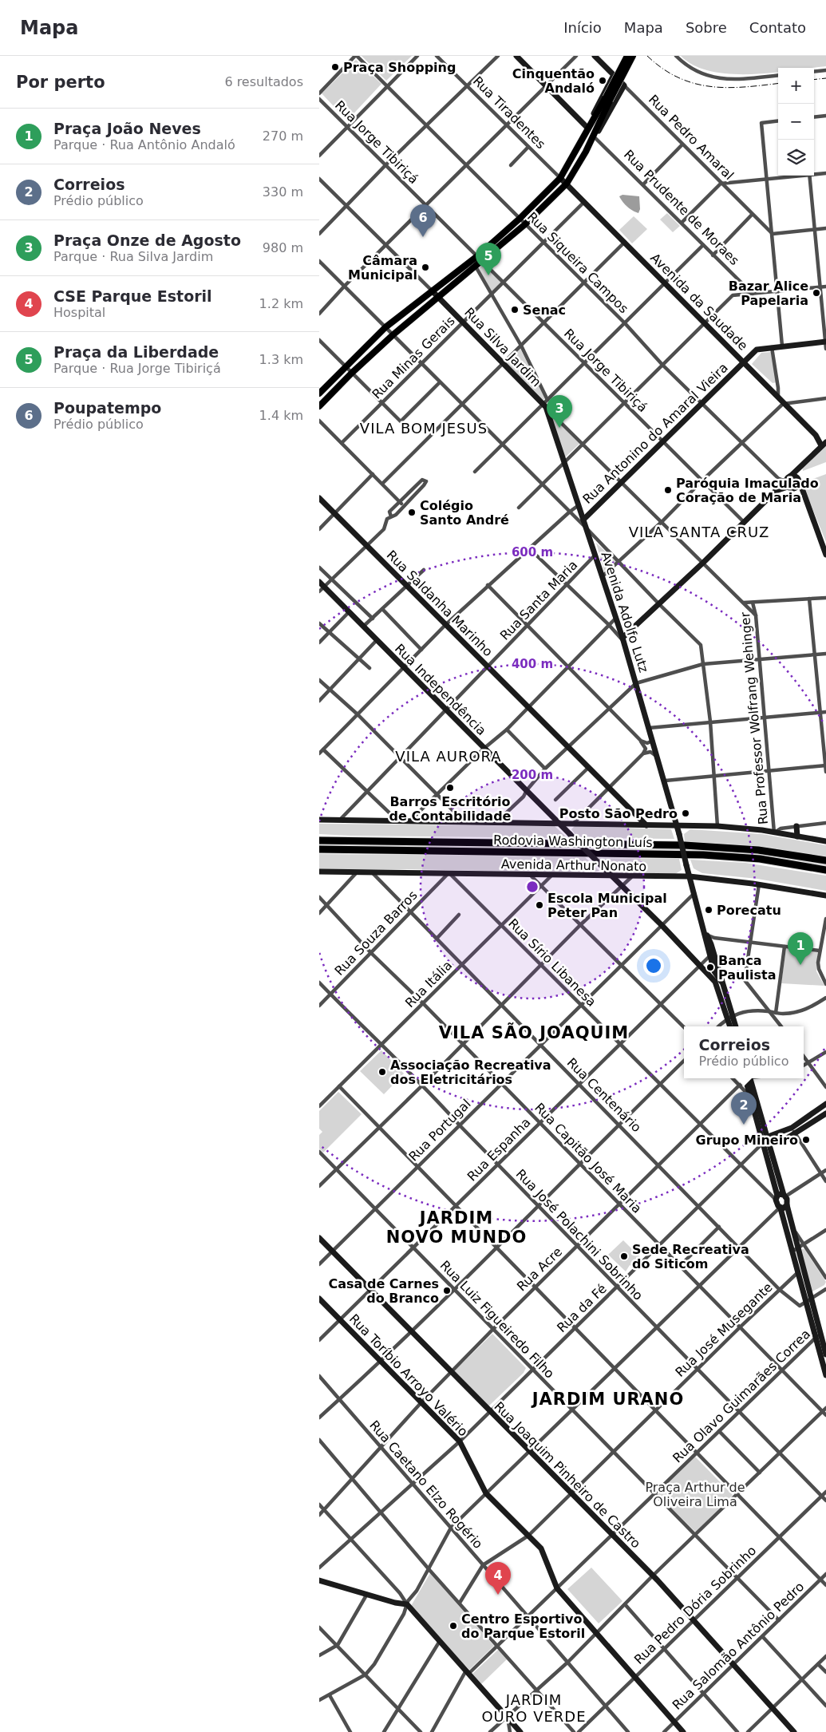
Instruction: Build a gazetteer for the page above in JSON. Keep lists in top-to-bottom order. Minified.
{"streets":{"highway":["Rodovia Washington Luís"],"street":["Rua Tiradentes","Rua Pedro Amaral","Rua Jorge Tibiriçá","Rua Prudente de Moraes","Rua Siqueira Campos","Avenida da Saudade","Rua Silva Jardim","Rua Minas Gerais","Rua Antonino do Amaral Vieira","Rua Santa Maria","Rua Saldanha Marinho","Avenida Adolfo Lutz","Rua Independência","Rua Professor Wolfrang Wehinger","Avenida Arthur Nonato","Rua Souza Barros","Rua Sírio Libanesa","Rua Itália","Rua Centenário","Rua Portugal","Rua Espanha","Rua Capitão José Maria","Rua José Polachini Sobrinho","Rua Acre","Rua da Fé","Rua Luiz Figueiredo Filho","Rua José Musegante","Rua Toríbio Arroyo Valério","Rua Olavo Guimarães Correa","Rua Joaquim Pinheiro de Castro","Rua Caetano Elzo Rogério","Rua Pedro Dória Sobrinho","Rua Salomão Antônio Pedro"]},"crossings":[["Rua Tiradentes","Avenida da Saudade"],["Rua Jorge Tibiriçá","Rua Minas Gerais"],["Rua Jorge Tibiriçá","Rua Antonino do Amaral Vieira"],["Rua Siqueira Campos","Rua Minas Gerais"],["Rua Siqueira Campos","Rua Antonino do Amaral Vieira"],["Avenida da Saudade","Rua Minas Gerais"],["Avenida da Saudade","Rua Antonino do Amaral Vieira"],["Rua Silva Jardim","Rua Minas Gerais"],["Rua Silva Jardim","Rua Antonino do Amaral Vieira"],["Rua Silva Jardim","Avenida Adolfo Lutz"],["Rua Silva Jardim","Rua Professor Wolfrang Wehinger"],["Rua Antonino do Amaral Vieira","Avenida Adolfo Lutz"],["Rua Santa Maria","Rua Saldanha Marinho"],["Rua Santa Maria","Avenida Adolfo Lutz"],["Rua Santa Maria","Rua Independência"],["Avenida Adolfo Lutz","Avenida Arthur Nonato"],["Avenida Adolfo Lutz","Rua Portugal"],["Rua Independência","Avenida Arthur Nonato"],["Rua Independência","Rua Portugal"],["Rua Independência","Rua Espanha"],["Avenida Arthur Nonato","Rua Souza Barros"],["Avenida Arthur Nonato","Rua Sírio Libanesa"],["Avenida Arthur Nonato","Rua Itália"],["Avenida Arthur Nonato","Rua Centenário"],["Rua Souza Barros","Rua Sírio Libanesa"],["Rua Souza Barros","Rua Centenário"],["Rua Souza Barros","Rua Capitão José Maria"],["Rua Souza Barros","Rua José Polachini Sobrinho"],["Rua Sírio Libanesa","Rua Itália"],["Rua Sírio Libanesa","Rua Portugal"],["Rua Sírio Libanesa","Rua Espanha"],["Rua Sírio Libanesa","Rua Acre"],["Rua Sírio Libanesa","Rua da Fé"],["Rua Itália","Rua Centenário"],["Rua Itália","Rua Capitão José Maria"],["Rua Itália","Rua José Polachini Sobrinho"],["Rua Centenário","Rua Portugal"],["Rua Centenário","Rua Espanha"],["Rua Centenário","Rua Acre"],["Rua Centenário","Rua da Fé"],["Rua Centenário","Rua José Musegante"],["Rua Portugal","Rua Capitão José Maria"],["Rua Portugal","Rua José Polachini Sobrinho"],["Rua Portugal","Rua Luiz Figueiredo Filho"],["Rua Portugal","Rua Joaquim Pinheiro de Castro"],["Rua Espanha","Rua Capitão José Maria"],["Rua Espanha","Rua José Polachini Sobrinho"],["Rua Espanha","Rua Luiz Figueiredo Filho"],["Rua Espanha","Rua Toríbio Arroyo Valério"],["Rua Espanha","Rua Joaquim Pinheiro de Castro"],["Rua Capitão José Maria","Rua Acre"],["Rua Capitão José Maria","Rua da Fé"],["Rua Capitão José Maria","Rua José Musegante"],["Rua Capitão José Maria","Rua Olavo Guimarães Correa"],["Rua José Polachini Sobrinho","Rua Acre"],["Rua José Polachini Sobrinho","Rua da Fé"],["Rua José Polachini Sobrinho","Rua José Musegante"],["Rua José Polachini Sobrinho","Rua Olavo Guimarães Correa"],["Rua José Polachini Sobrinho","Rua Pedro Dória Sobrinho"],["Rua Acre","Rua Luiz Figueiredo Filho"],["Rua Acre","Rua Toríbio Arroyo Valério"],["Rua Acre","Rua Joaquim Pinheiro de Castro"],["Rua Acre","Rua Caetano Elzo Rogério"],["Rua da Fé","Rua Luiz Figueiredo Filho"],["Rua da Fé","Rua Toríbio Arroyo Valério"],["Rua da Fé","Rua Joaquim Pinheiro de Castro"],["Rua da Fé","Rua Caetano Elzo Rogério"],["Rua Luiz Figueiredo Filho","Rua José Musegante"],["Rua Luiz Figueiredo Filho","Rua Olavo Guimarães Correa"],["Rua Luiz Figueiredo Filho","Rua Pedro Dória Sobrinho"],["Rua Luiz Figueiredo Filho","Rua Salomão Antônio Pedro"],["Rua José Musegante","Rua Toríbio Arroyo Valério"],["Rua José Musegante","Rua Joaquim Pinheiro de Castro"],["Rua José Musegante","Rua Caetano Elzo Rogério"],["Rua Toríbio Arroyo Valério","Rua Olavo Guimarães Correa"],["Rua Toríbio Arroyo Valério","Rua Pedro Dória Sobrinho"],["Rua Toríbio Arroyo Valério","Rua Salomão Antônio Pedro"],["Rua Olavo Guimarães Correa","Rua Joaquim Pinheiro de Castro"],["Rua Olavo Guimarães Correa","Rua Caetano Elzo Rogério"],["Rua Joaquim Pinheiro de Castro","Rua Pedro Dória Sobrinho"],["Rua Joaquim Pinheiro de Castro","Rua Salomão Antônio Pedro"],["Rua Caetano Elzo Rogério","Rua Pedro Dória Sobrinho"]],"districts":["VILA BOM JESUS","VILA SANTA CRUZ","VILA AURORA","VILA SÃO JOAQUIM","JARDIM NOVO MUNDO","JARDIM URANO","JARDIM OURO VERDE"],"parks":["Praça Arthur de Oliveira Lima"],"places":["Praça Shopping","Cinquentão Andaló","Câmara Municipal","Bazar Alice Papelaria","Senac","Paróquia Imaculado Coração de Maria","Colégio Santo André","Barros Escritório de Contabilidade","Posto São Pedro","Escola Municipal Peter Pan","Porecatu","Banca Paulista","Associação Recreativa dos Eletricitários","Grupo Mineiro","Sede Recreativa do Siticom","Casa de Carnes do Branco","Centro Esportivo do Parque Estoril"],"page":{"header":"Mapa","nav":["Início","Mapa","Sobre","Contato"],"heading":["Por perto","6 resultados"],"map_buttons":["+","−"],"list":[{"mark":"1","name":"Praça João Neves","note":"Parque · Rua Antônio Andaló","value":"270 m"},{"mark":"2","name":"Correios","note":"Prédio público","value":"330 m"},{"mark":"3","name":"Praça Onze de Agosto","note":"Parque · Rua Silva Jardim","value":"980 m"},{"mark":"4","name":"CSE Parque Estoril","note":"Hospital","value":"1.2 km"},{"mark":"5","name":"Praça da Liberdade","note":"Parque · Rua Jorge Tibiriçá","value":"1.3 km"},{"mark":"6","name":"Poupatempo","note":"Prédio público","value":"1.4 km"}],"pins":["6","5","3","1","2","4"],"popup":["Correios","Prédio público"]},"rings":["600 m","400 m","200 m"]}
